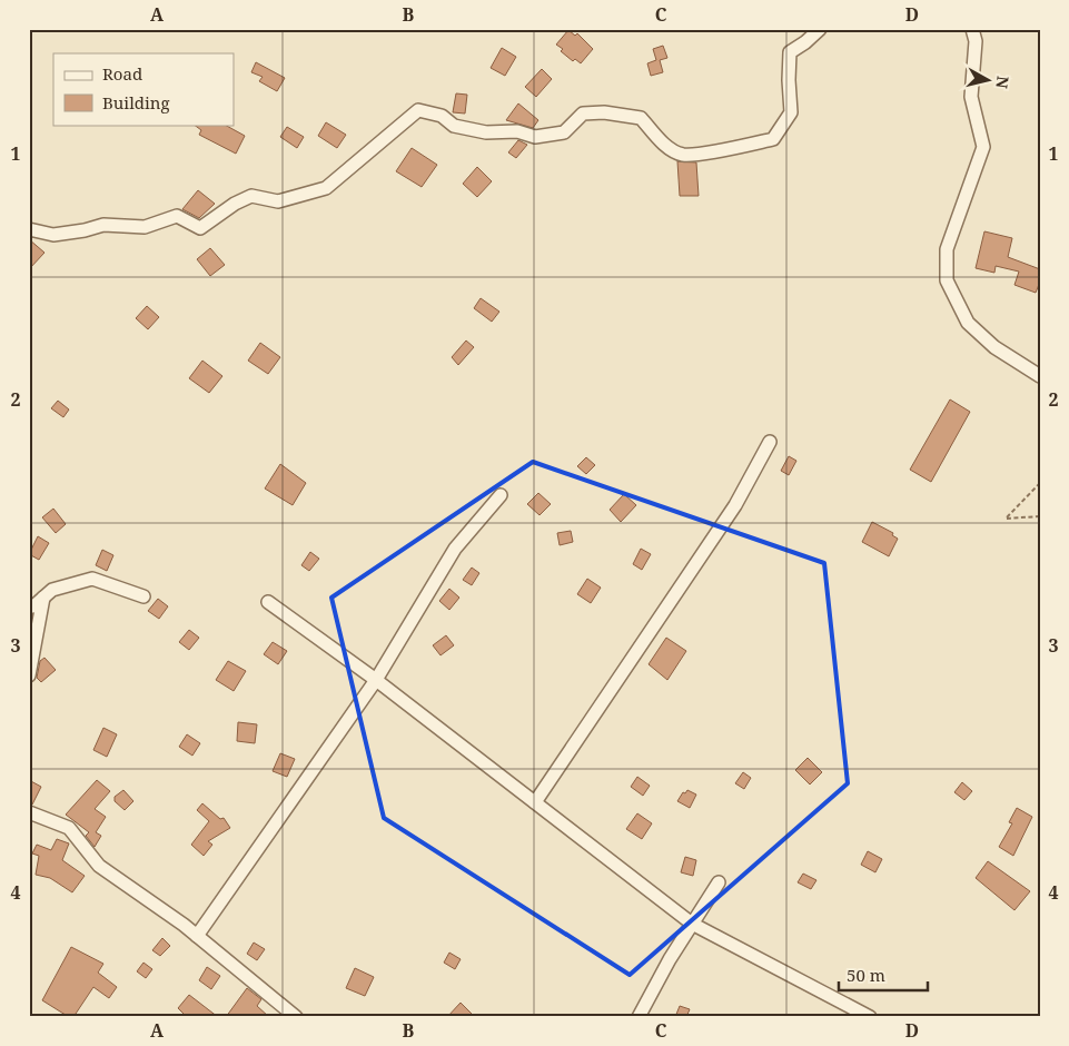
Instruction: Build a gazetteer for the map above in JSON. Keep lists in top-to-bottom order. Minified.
{"legend":["Road","Building"],"scale_bar":"50 m","north":"right","grid":{"columns":["A","B","C","D"],"rows":["1","2","3","4"]}}
